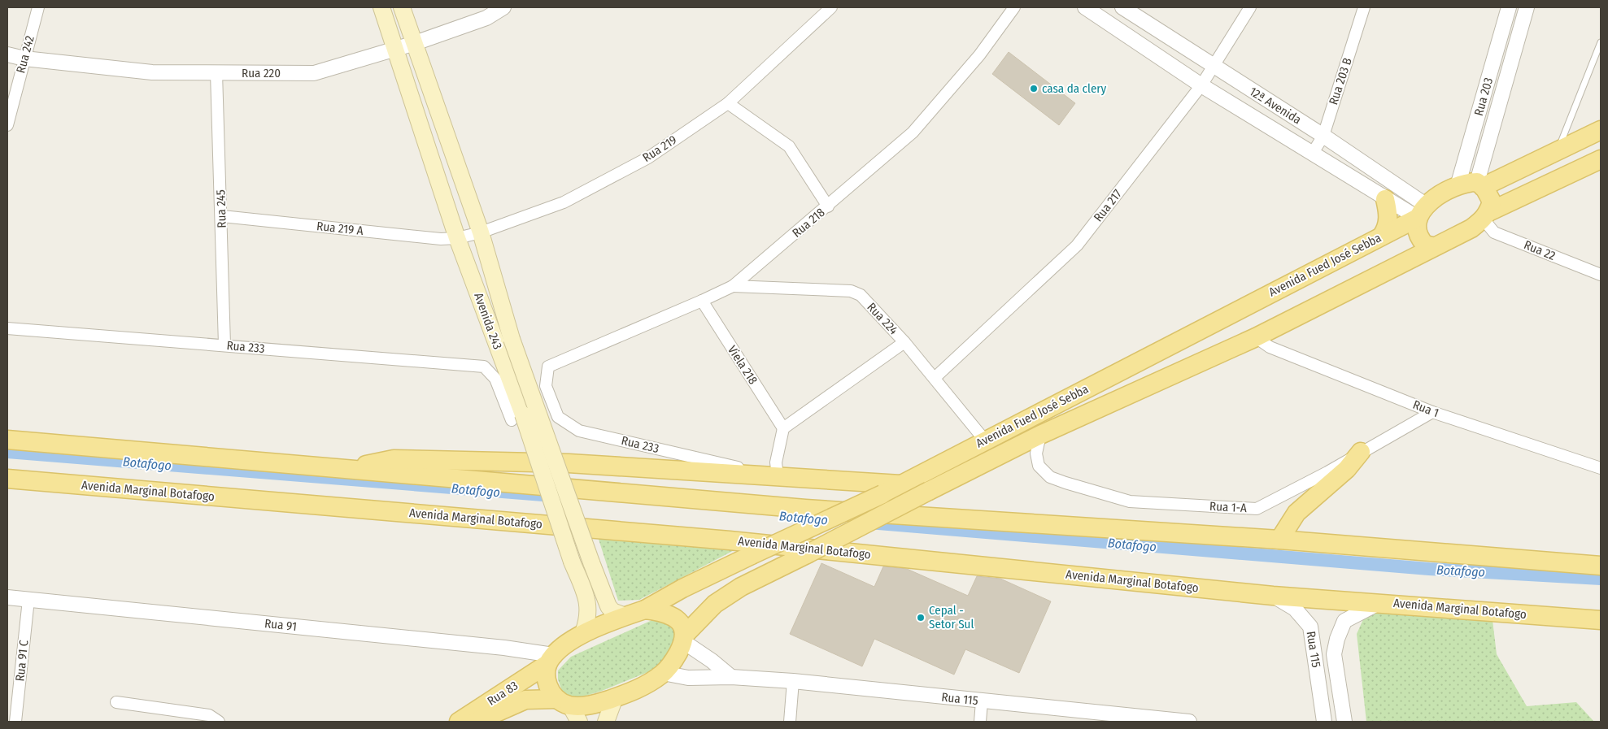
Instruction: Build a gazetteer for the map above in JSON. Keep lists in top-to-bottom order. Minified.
{"streets":{"main road":["Avenida Fued José Sebba","Avenida 243","Avenida Marginal Botafogo","Rua 83"],"street":["Rua 242","Rua 220","Rua 203 B","Rua 203","12ª Avenida","Rua 219","Rua 217","Rua 245","Rua 218","Rua 219 A","Rua 22","Rua 224","Rua 233","Viela 218","Rua 1","Rua 1-A","Rua 91","Rua 115","Rua 91 C"]},"crossings":[["Rua 242","Rua 220"],["Rua 220","Rua 245"],["Rua 220","Avenida 243"],["Rua 203 B","12ª Avenida"],["Rua 203","Avenida Fued José Sebba"],["12ª Avenida","Rua 217"],["12ª Avenida","Avenida Fued José Sebba"],["Rua 219","Rua 219 A"],["Rua 219","Avenida 243"],["Rua 217","Rua 224"],["Rua 245","Rua 219 A"],["Rua 245","Rua 233"],["Rua 218","Rua 224"],["Rua 218","Rua 233"],["Rua 218","Viela 218"],["Rua 219 A","Avenida 243"],["Rua 22","Avenida Fued José Sebba"],["Avenida Fued José Sebba","Rua 224"],["Avenida Fued José Sebba","Avenida 243"],["Avenida Fued José Sebba","Rua 1"],["Avenida Fued José Sebba","Rua 1-A"],["Avenida Fued José Sebba","Rua 115"],["Avenida Fued José Sebba","Rua 83"],["Avenida 243","Rua 233"],["Avenida 243","Rua 83"],["Rua 1","Rua 1-A"],["Avenida Marginal Botafogo","Rua 115"],["Rua 91","Rua 91 C"],["Rua 91","Rua 83"]],"water":["Botafogo"],"places":["casa da clery","Cepal - Setor Sul"]}
